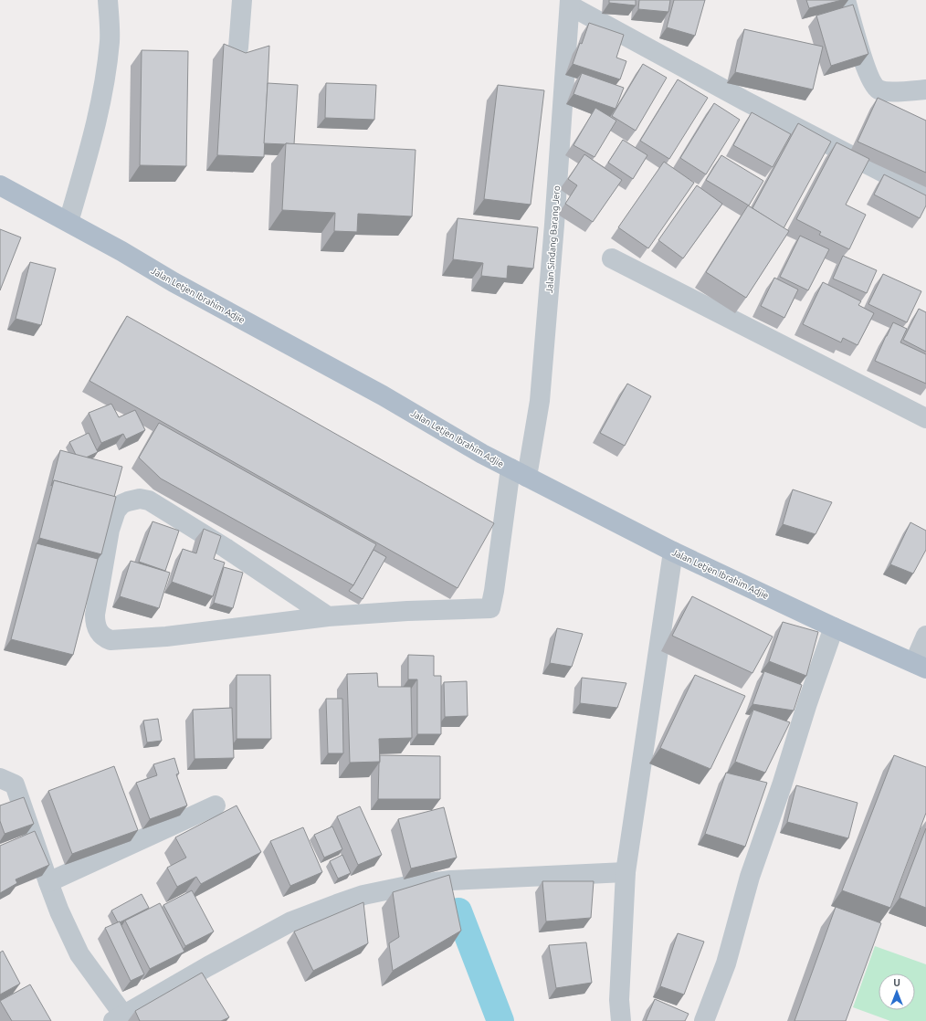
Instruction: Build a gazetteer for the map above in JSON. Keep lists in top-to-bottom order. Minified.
{"streets":{"main road":["Jalan Letjen Ibrahim Adjie"],"street":["Jalan Sindang Barang Jero"]},"crossings":[["Jalan Sindang Barang Jero","Jalan Letjen Ibrahim Adjie"]],"north":"top"}
